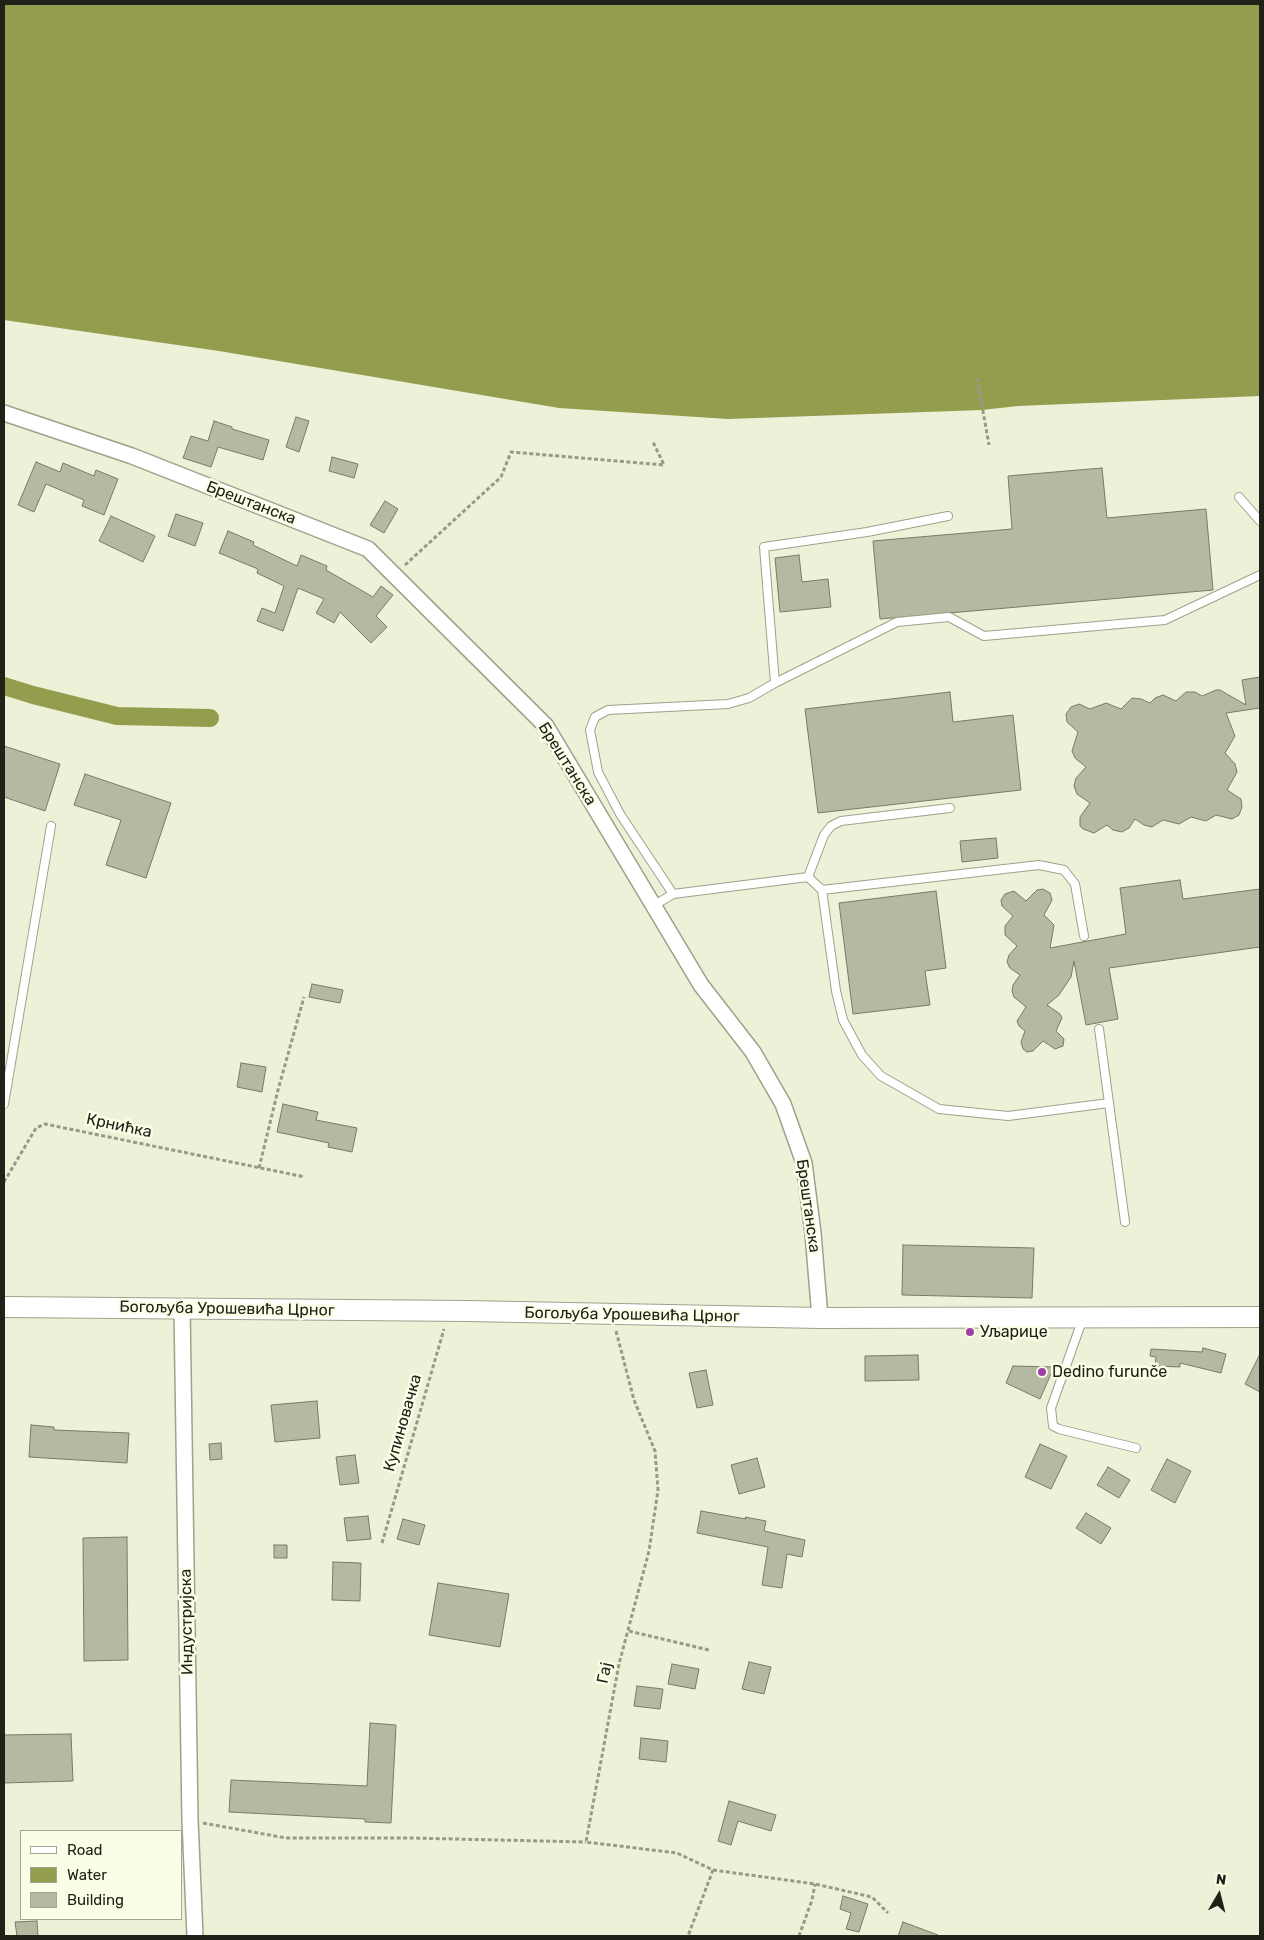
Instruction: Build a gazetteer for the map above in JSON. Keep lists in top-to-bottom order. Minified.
{"streets":{"street":["Брештанска","Богољуба Урошевића Црног","Индустријска"],"path":["Крнићка","Купиновачка","Гај"]},"crossings":[["Брештанска","Богољуба Урошевића Црног"],["Богољуба Урошевића Црног","Купиновачка"],["Богољуба Урошевића Црног","Индустријска"],["Богољуба Урошевића Црног","Гај"]],"places":["Уљарице","Dedino furunče"],"legend":["Road","Water","Building"],"north":"top"}
